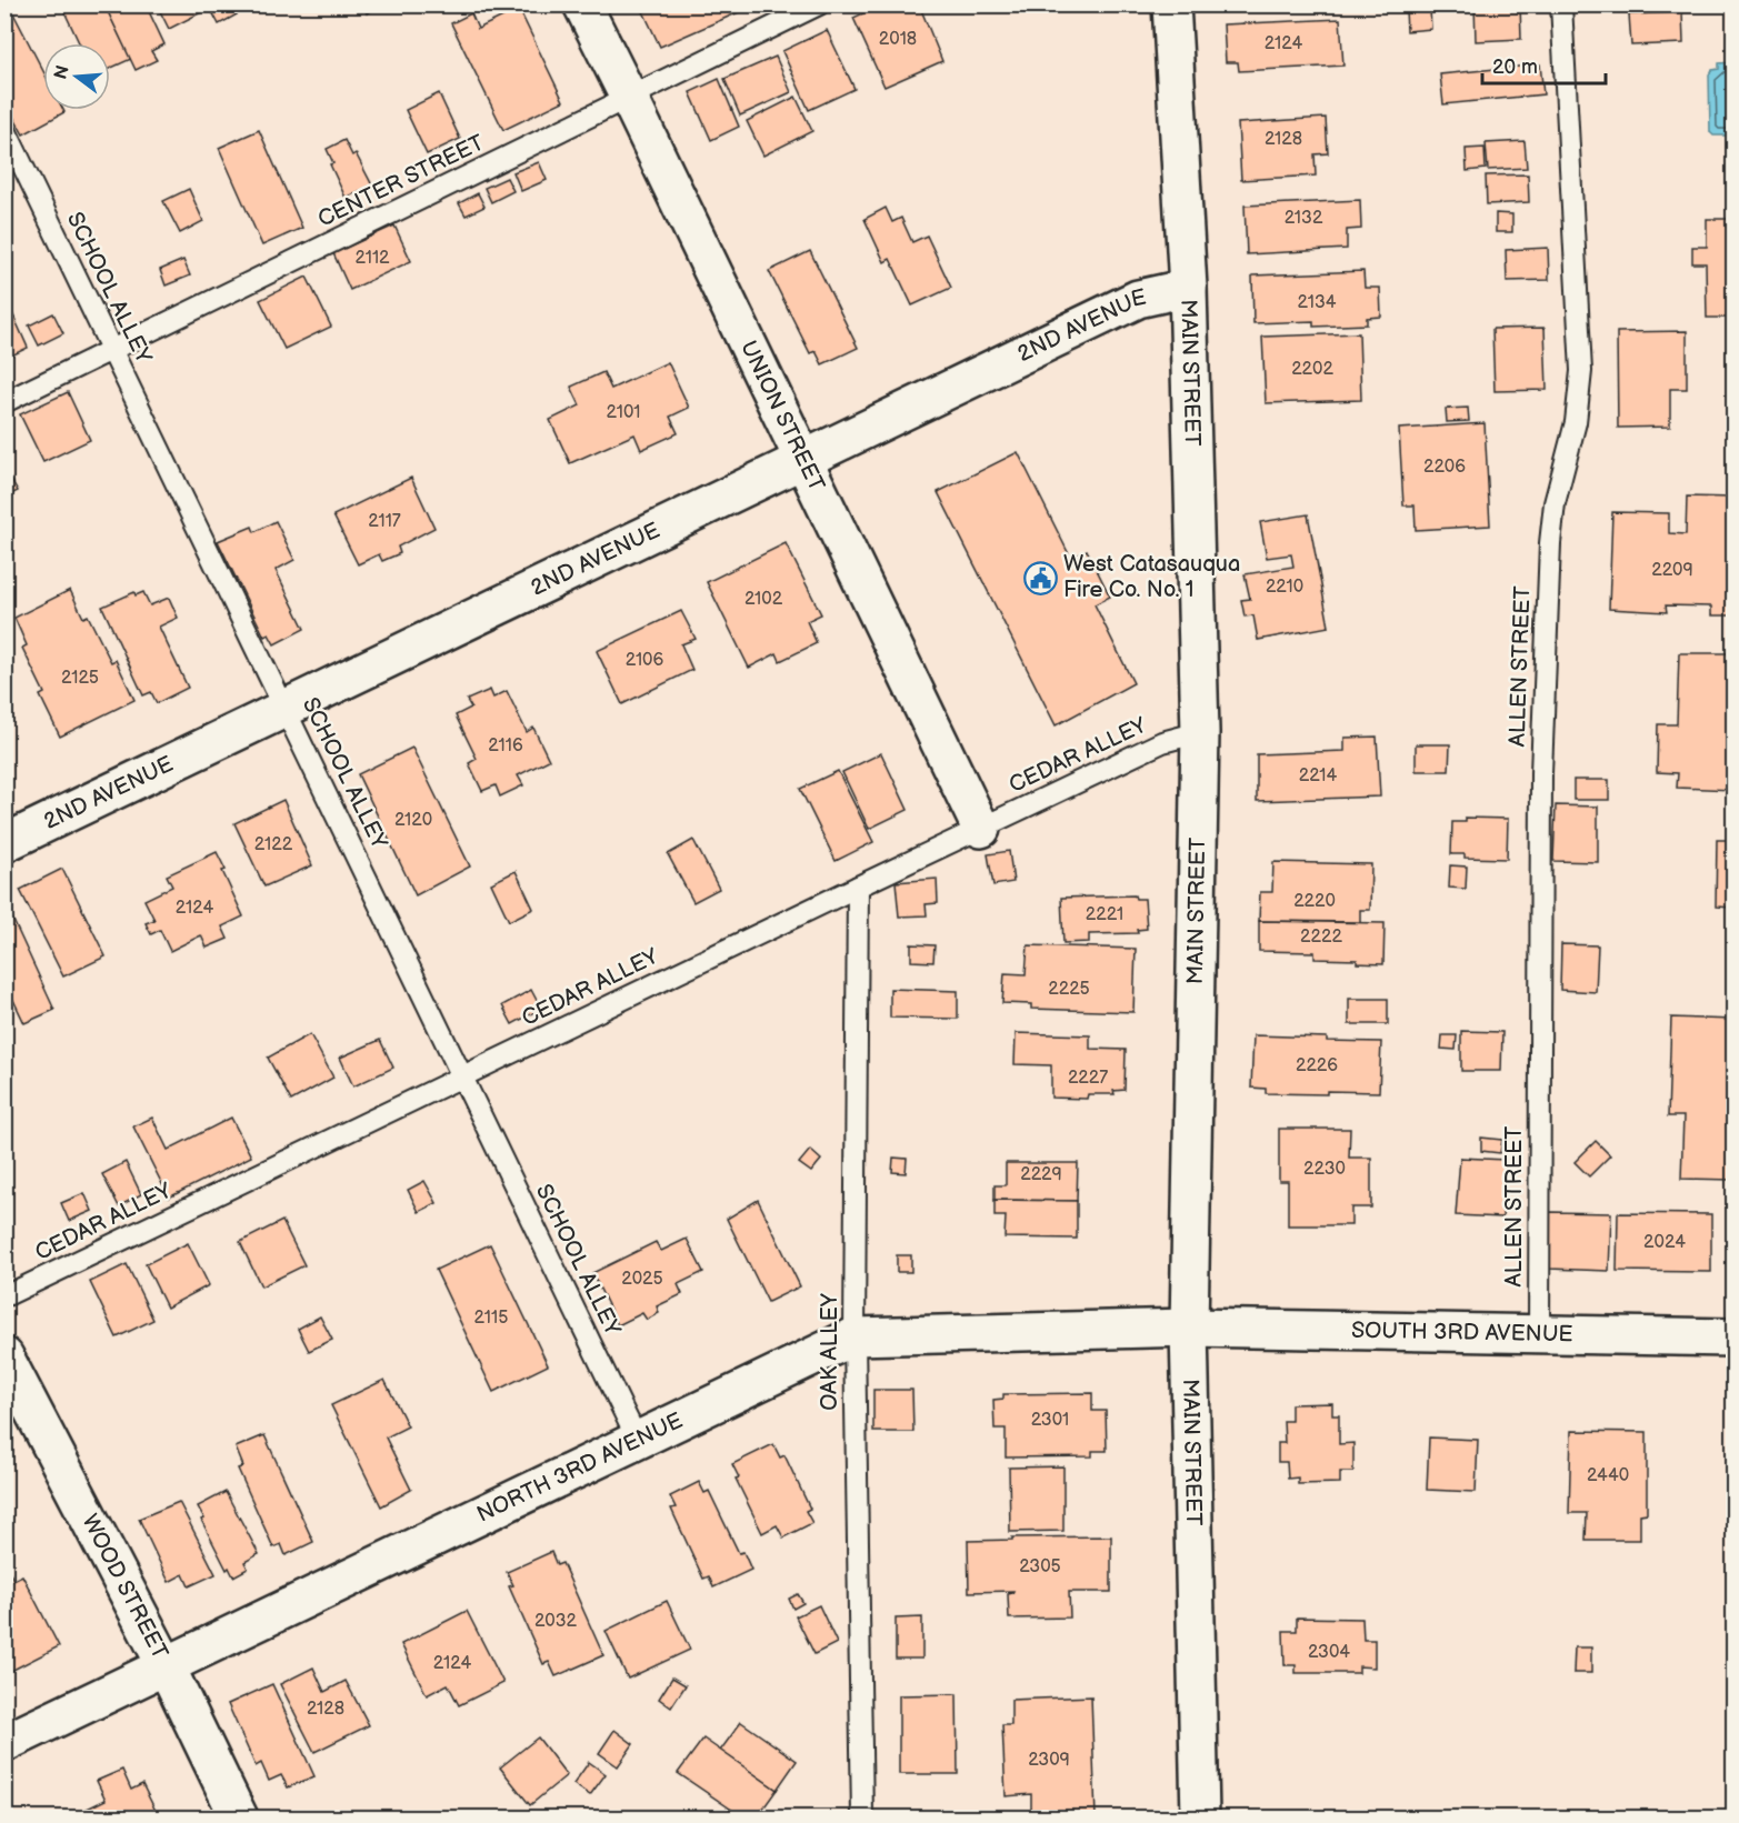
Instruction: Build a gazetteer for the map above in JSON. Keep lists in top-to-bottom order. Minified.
{"streets":{"street":["2ND AVENUE","MAIN STREET","UNION STREET","SOUTH 3RD AVENUE","NORTH 3RD AVENUE","WOOD STREET"],"lane":["CENTER STREET","SCHOOL ALLEY","ALLEN STREET","CEDAR ALLEY","OAK ALLEY"]},"crossings":[["CENTER STREET","SCHOOL ALLEY"],["CENTER STREET","UNION STREET"],["SCHOOL ALLEY","2ND AVENUE"],["SCHOOL ALLEY","CEDAR ALLEY"],["SCHOOL ALLEY","NORTH 3RD AVENUE"],["2ND AVENUE","MAIN STREET"],["2ND AVENUE","UNION STREET"],["MAIN STREET","CEDAR ALLEY"],["MAIN STREET","SOUTH 3RD AVENUE"],["MAIN STREET","NORTH 3RD AVENUE"],["UNION STREET","CEDAR ALLEY"],["ALLEN STREET","SOUTH 3RD AVENUE"],["CEDAR ALLEY","OAK ALLEY"],["SOUTH 3RD AVENUE","NORTH 3RD AVENUE"],["OAK ALLEY","NORTH 3RD AVENUE"],["NORTH 3RD AVENUE","WOOD STREET"]],"places":{"public building":["West Catasauqua Fire Co. No. 1"]},"house_numbers":["2018","2124","2128","2132","2112","2134","2202","2101","2206","2117","2209","2210","2102","2106","2125","2116","2214","2120","2122","2220","2124","2221","2222","2225","2226","2227","2230","2229","2024","2025","2115","2301","2440","2305","2032","2304","2124","2128","2309"],"scale_bar":"20 m","north":"left"}
